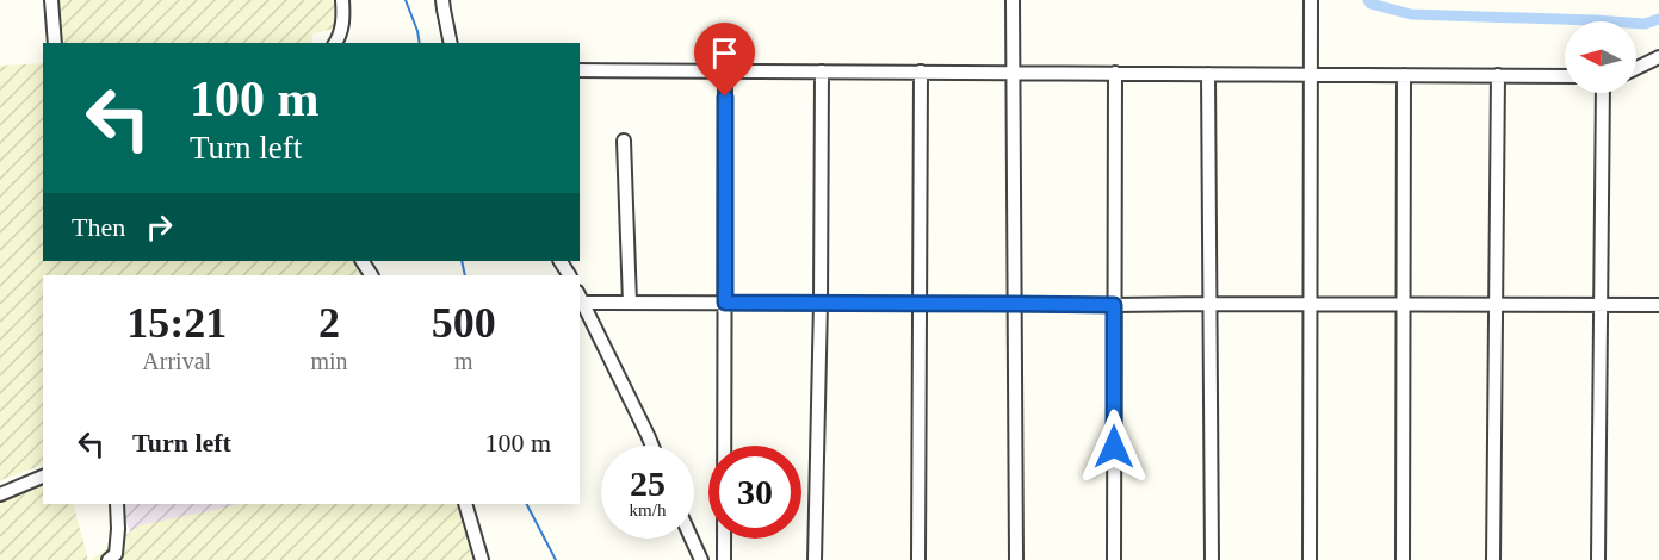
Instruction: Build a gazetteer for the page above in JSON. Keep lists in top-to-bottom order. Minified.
{"north":"left","page":{"turn":["100 m","Turn left"],"then":"Then","eta":["15:21","Arrival","2","min","500","m"],"list":[{"name":"Turn left","value":"100 m"}],"speed":"25 km/h","limit":"30"}}
